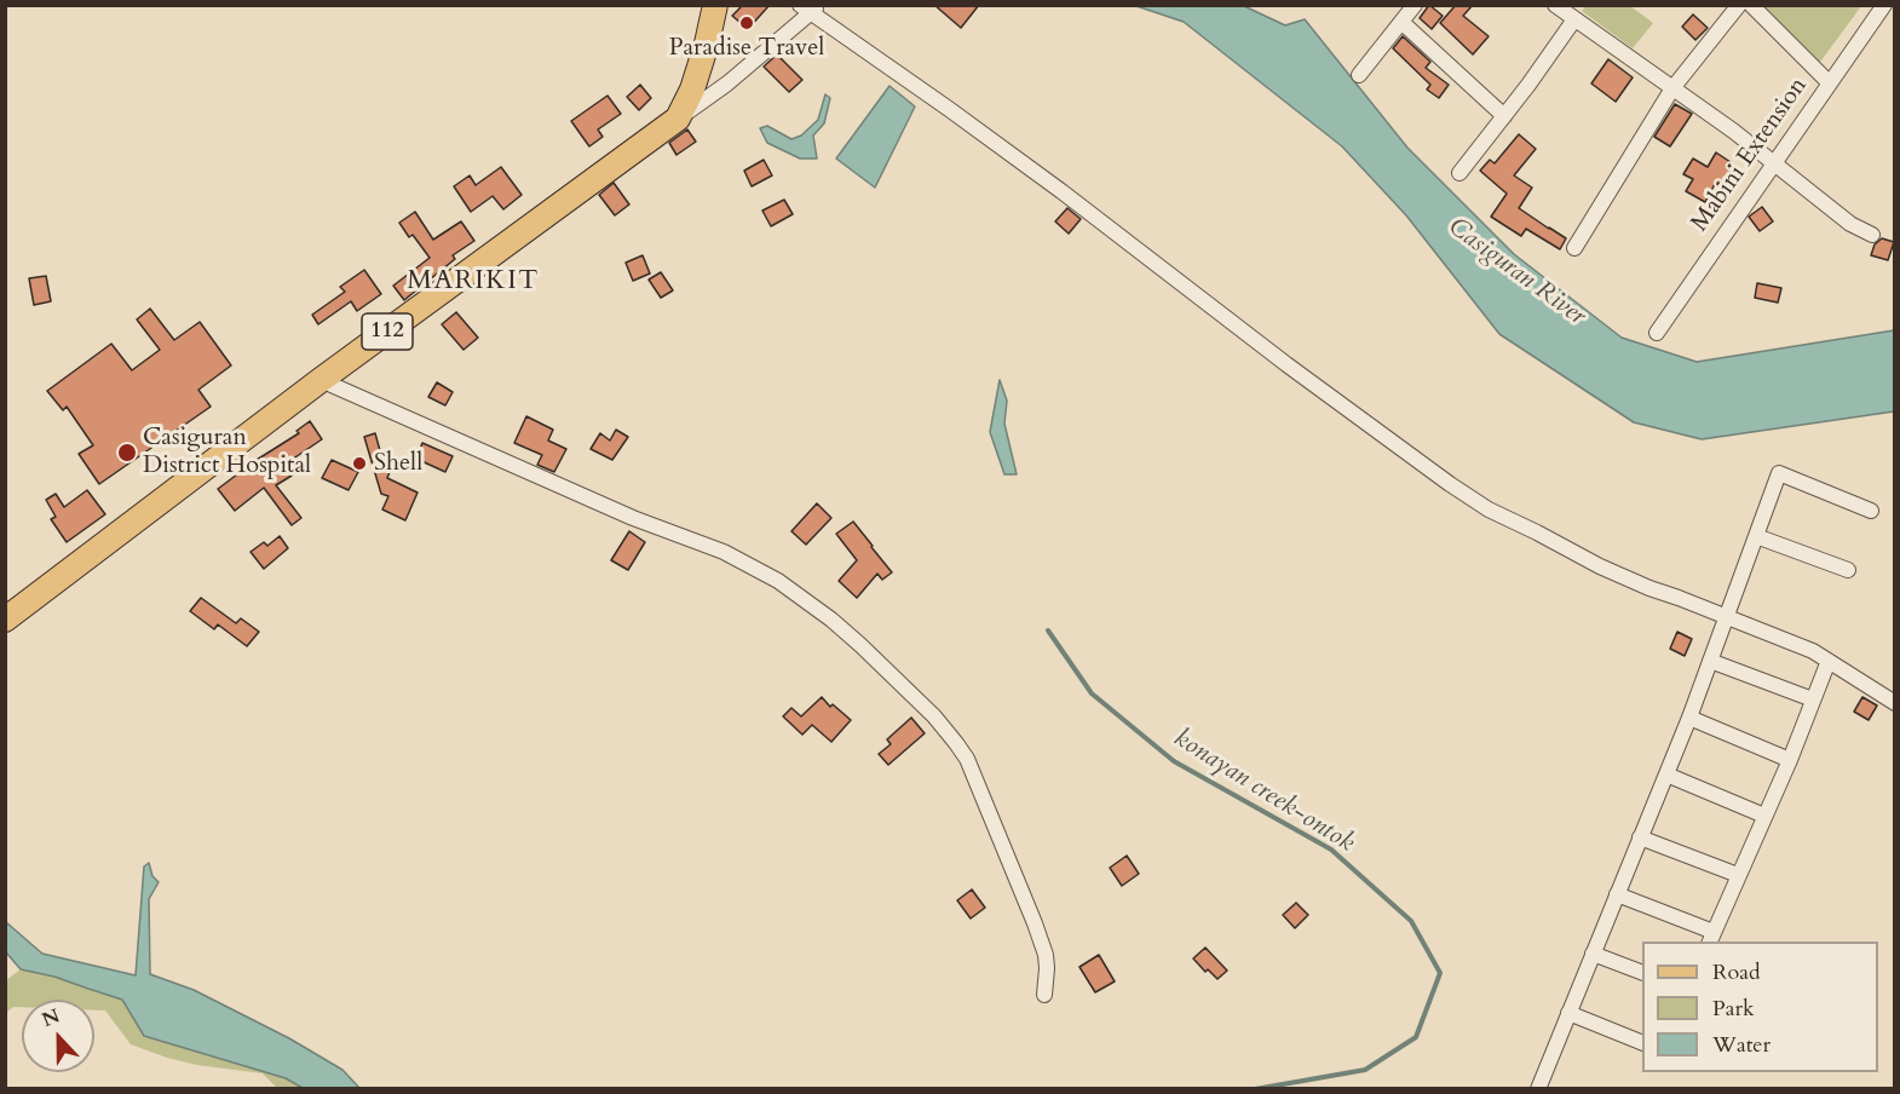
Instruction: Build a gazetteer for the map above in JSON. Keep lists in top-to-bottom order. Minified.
{"streets":{"main road":["112"],"street":["Mabini Extension"]},"districts":["MARIKIT"],"water":["Casiguran River","konayan creek-ontok"],"places":["Paradise Travel","Casiguran District Hospital","Shell"],"legend":["Road","Park","Water"],"north":"top"}
